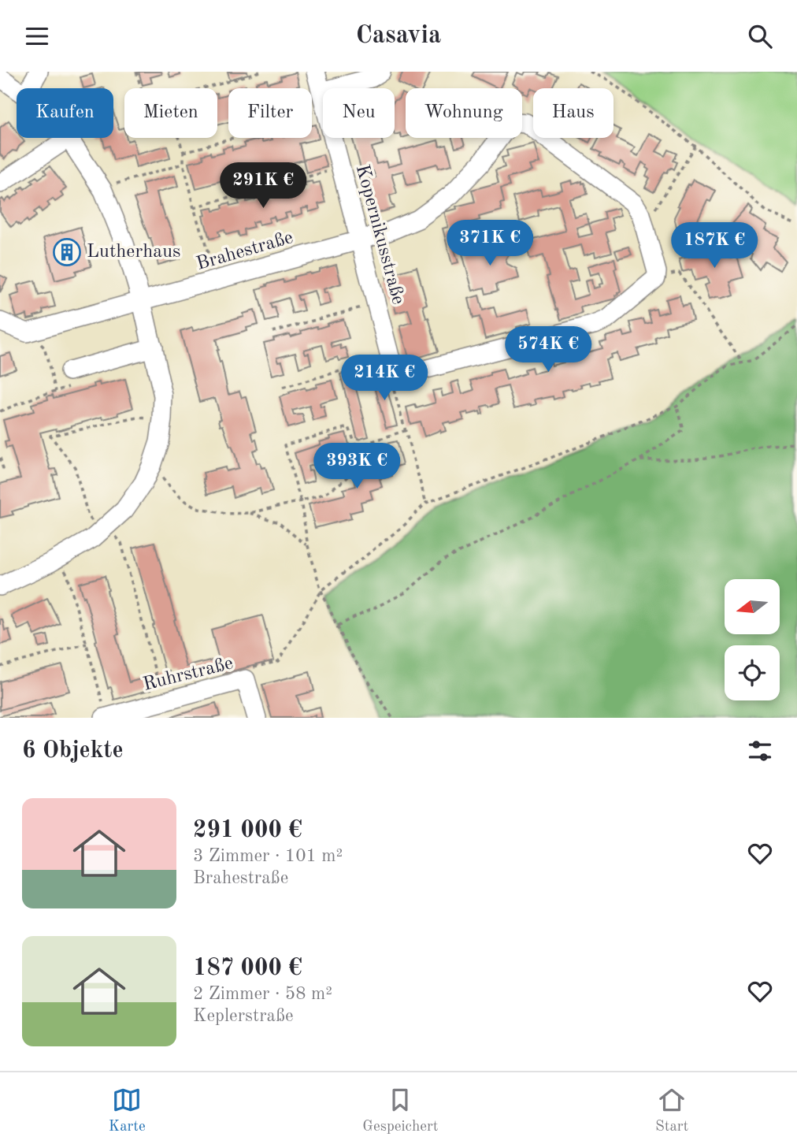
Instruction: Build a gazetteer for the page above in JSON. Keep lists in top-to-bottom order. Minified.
{"streets":{"street":["Kopernikusstraße","Brahestraße","Ruhrstraße"]},"crossings":[["Kopernikusstraße","Brahestraße"]],"places":{"building":["Lutherhaus"]},"north":"left","page":{"header":"Casavia","chip":["Kaufen","Mieten","Filter","Neu","Wohnung","Haus"],"price":["291K €","371K €","187K €","574K €","214K €","393K €"],"heading":"6 Objekte","list":[{"name":"291 000 €","note":"3 Zimmer · 101 m² · Brahestraße"},{"name":"187 000 €","note":"2 Zimmer · 58 m² · Keplerstraße"}],"tabs":["Karte","Gespeichert","Start"]}}
